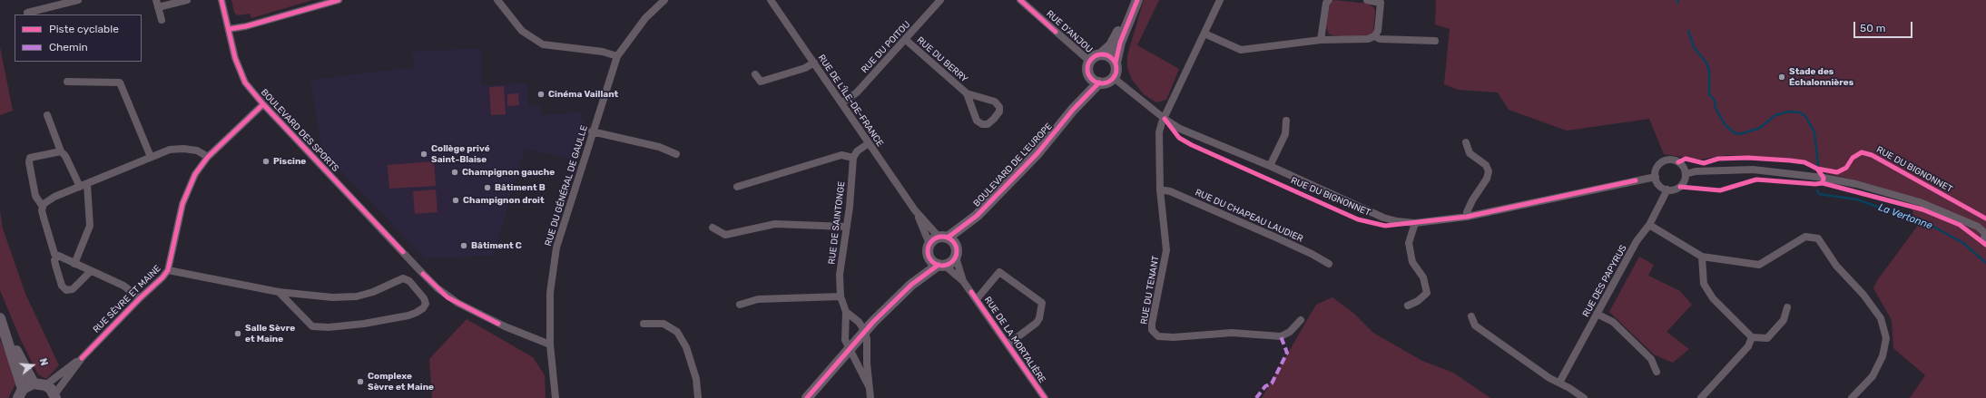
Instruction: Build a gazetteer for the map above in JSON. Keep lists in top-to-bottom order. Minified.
{"streets":{"street":["RUE D'ANJOU","RUE DU POITOU","RUE DU BERRY","RUE DE L'ÎLE-DE-FRANCE","BOULEVARD DES SPORTS","BOULEVARD DE L'EUROPE","RUE DU BIGNONNET","RUE DU GÉNÉRAL DE GAULLE","RUE DU CHAPEAU LAUDIER","RUE DE SAINTONGE","RUE DES PAPYRUS","RUE DU TENANT","RUE SÈVRE ET MAINE","RUE DE LA MORTALIÈRE"]},"crossings":[["RUE D'ANJOU","BOULEVARD DE L'EUROPE"],["RUE D'ANJOU","RUE DU BIGNONNET"],["RUE DU POITOU","RUE DU BERRY"],["RUE DU POITOU","RUE DE L'ÎLE-DE-FRANCE"],["RUE DE L'ÎLE-DE-FRANCE","BOULEVARD DE L'EUROPE"],["RUE DE L'ÎLE-DE-FRANCE","RUE DE LA MORTALIÈRE"],["BOULEVARD DES SPORTS","RUE DU GÉNÉRAL DE GAULLE"],["BOULEVARD DES SPORTS","RUE SÈVRE ET MAINE"],["BOULEVARD DE L'EUROPE","RUE DU BIGNONNET"],["BOULEVARD DE L'EUROPE","RUE DE LA MORTALIÈRE"],["RUE DU BIGNONNET","RUE DES PAPYRUS"],["RUE DU BIGNONNET","RUE DU TENANT"],["RUE DU CHAPEAU LAUDIER","RUE DU TENANT"]],"water":["La Vertonne"],"places":["Stade des Échalonnières","Cinéma Vaillant","Collège privé Saint-Blaise","Piscine","Champignon gauche","Bâtiment B","Champignon droit","Bâtiment C","Salle Sèvre et Maine","Complexe Sèvre et Maine"],"legend":["Piste cyclable","Chemin"],"scale_bar":"50 m","north":"right"}
